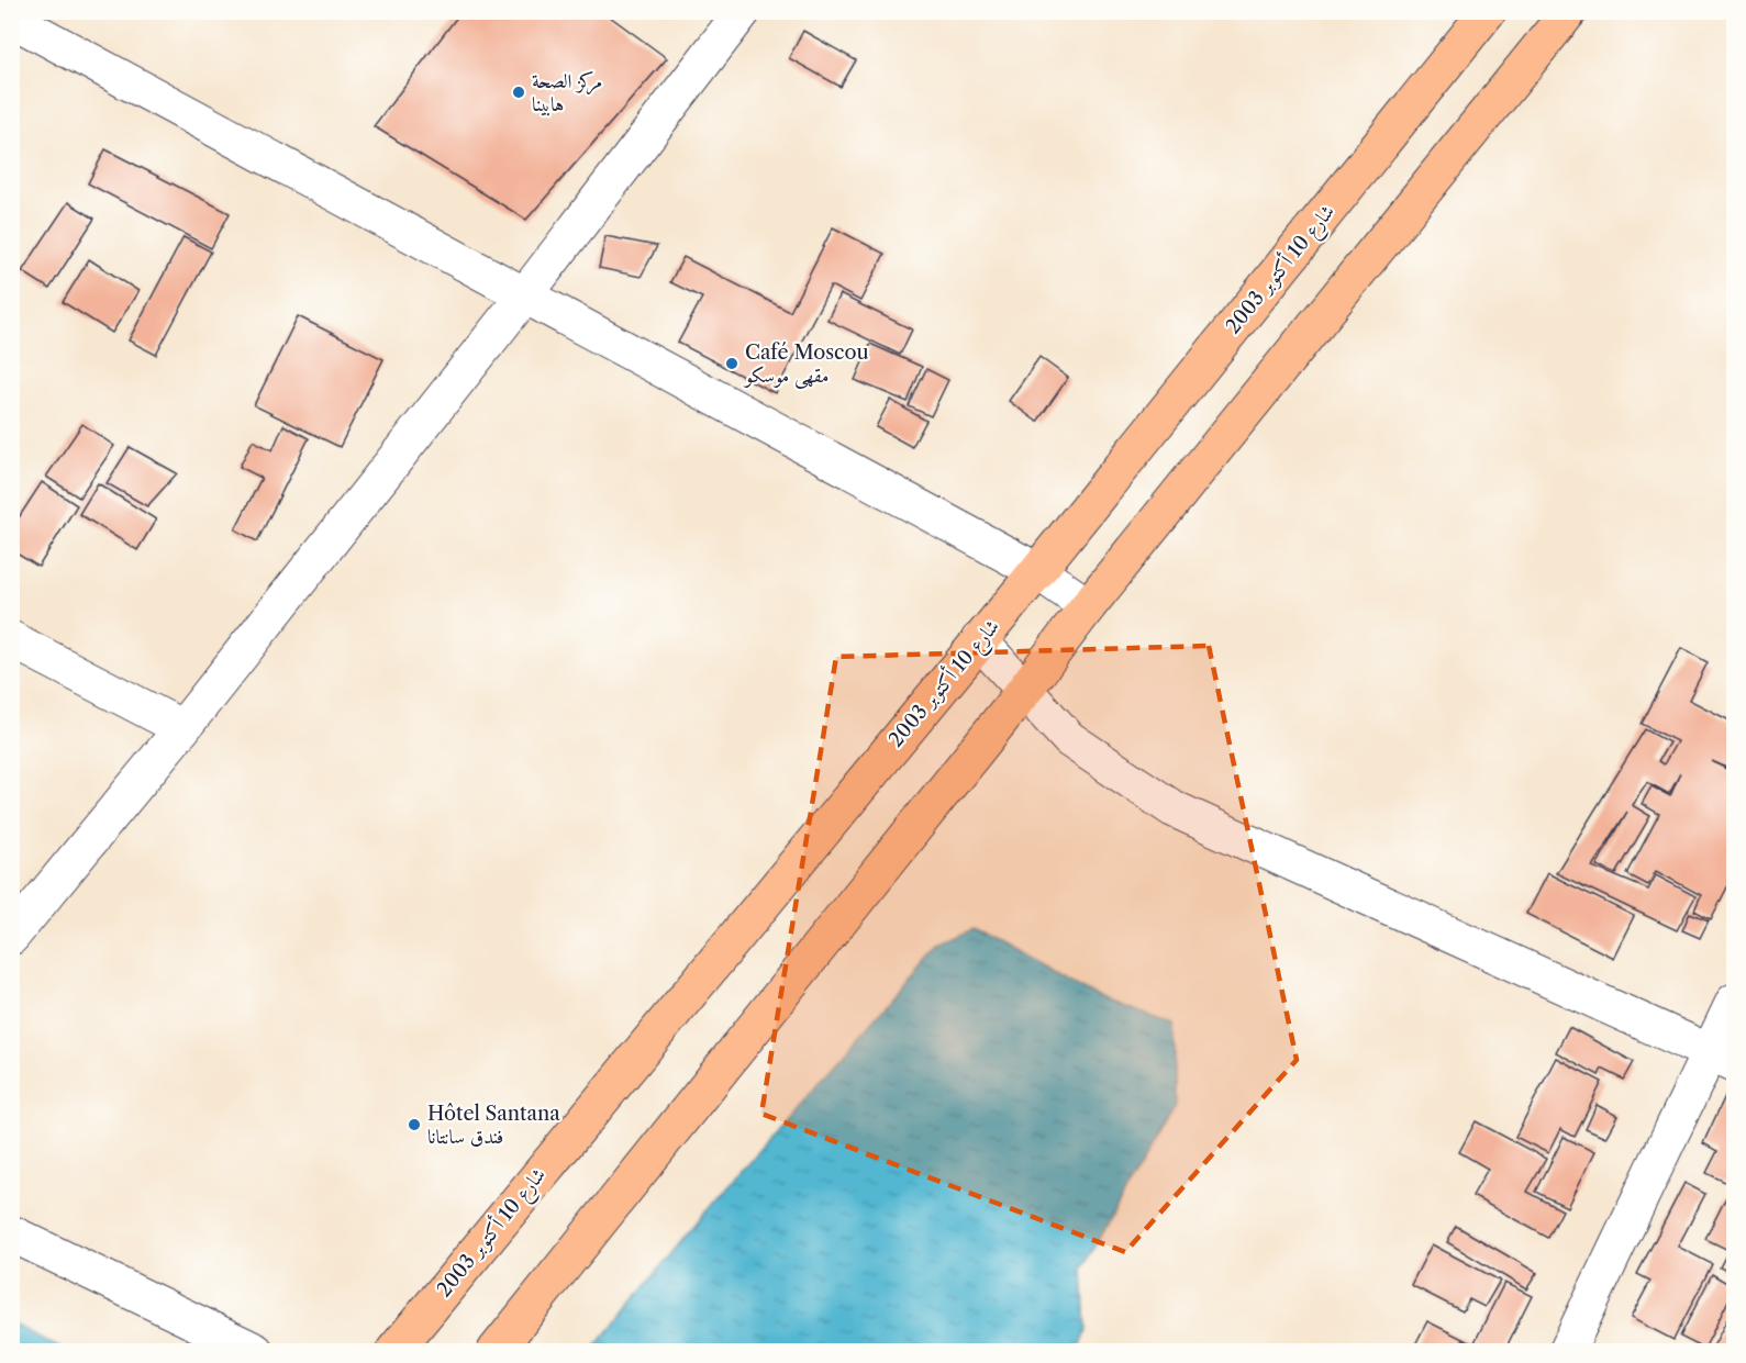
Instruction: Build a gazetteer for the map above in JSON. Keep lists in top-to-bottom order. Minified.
{"streets":{"highway":["شارع 10 أكتوبر 2003"]},"places":["مركز الصحة هابينا","Café Moscou مقهى موسكو","Hôtel Santana فندق سانتانا"]}
